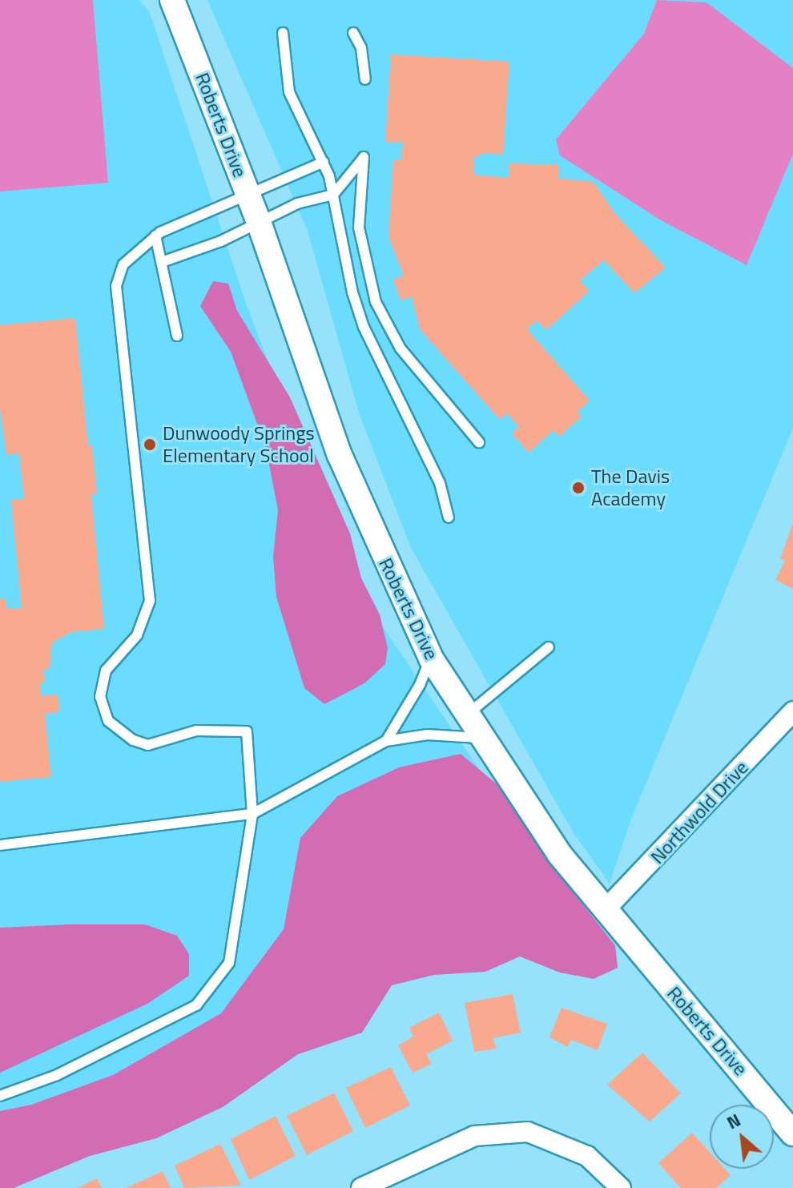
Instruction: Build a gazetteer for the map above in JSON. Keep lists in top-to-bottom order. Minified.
{"streets":{"street":["Roberts Drive","Northwold Drive"]},"crossings":[["Roberts Drive","Northwold Drive"]],"places":["Dunwoody Springs Elementary School","The Davis Academy"],"north":"top left"}
